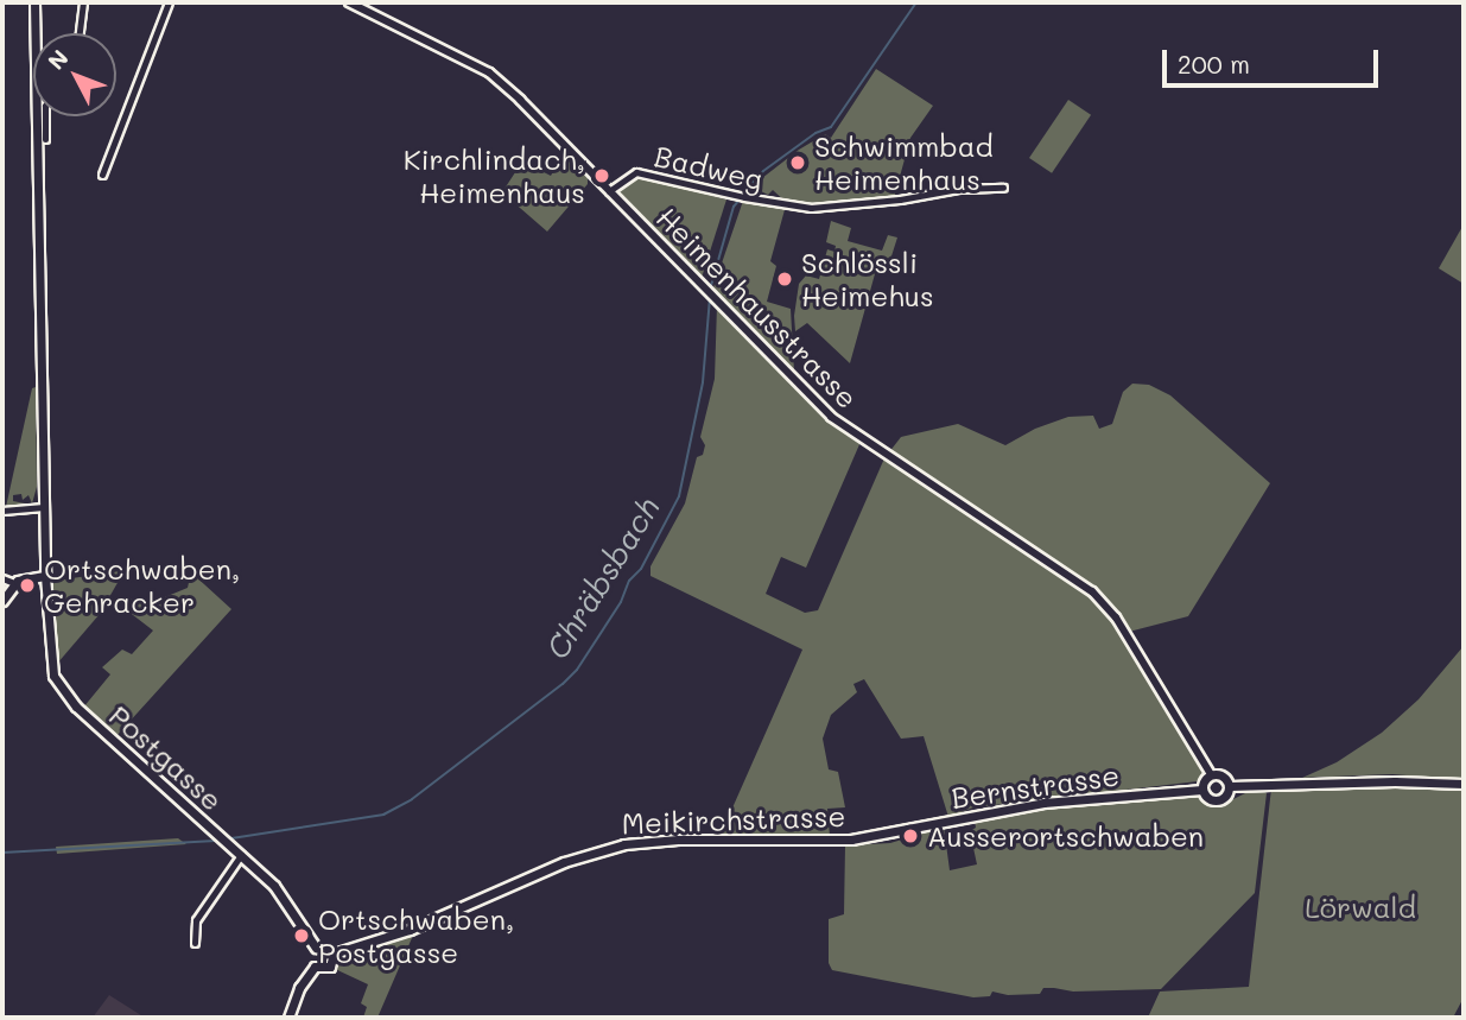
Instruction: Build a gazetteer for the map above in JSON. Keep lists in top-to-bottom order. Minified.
{"streets":{"main road":["Postgasse","Bernstrasse","Meikirchstrasse"],"street":["Badweg","Heimenhausstrasse"]},"crossings":[["Badweg","Heimenhausstrasse"],["Heimenhausstrasse","Bernstrasse"],["Postgasse","Meikirchstrasse"],["Bernstrasse","Meikirchstrasse"]],"water":["Chräbsbach"],"parks":["Lörwald"],"places":["Schwimmbad Heimenhaus","Kirchlindach, Heimenhaus","Schlössli Heimehus","Ortschwaben, Gehracker","Ausserortschwaben","Ortschwaben, Postgasse"],"scale_bar":"200 m","north":"top left"}
